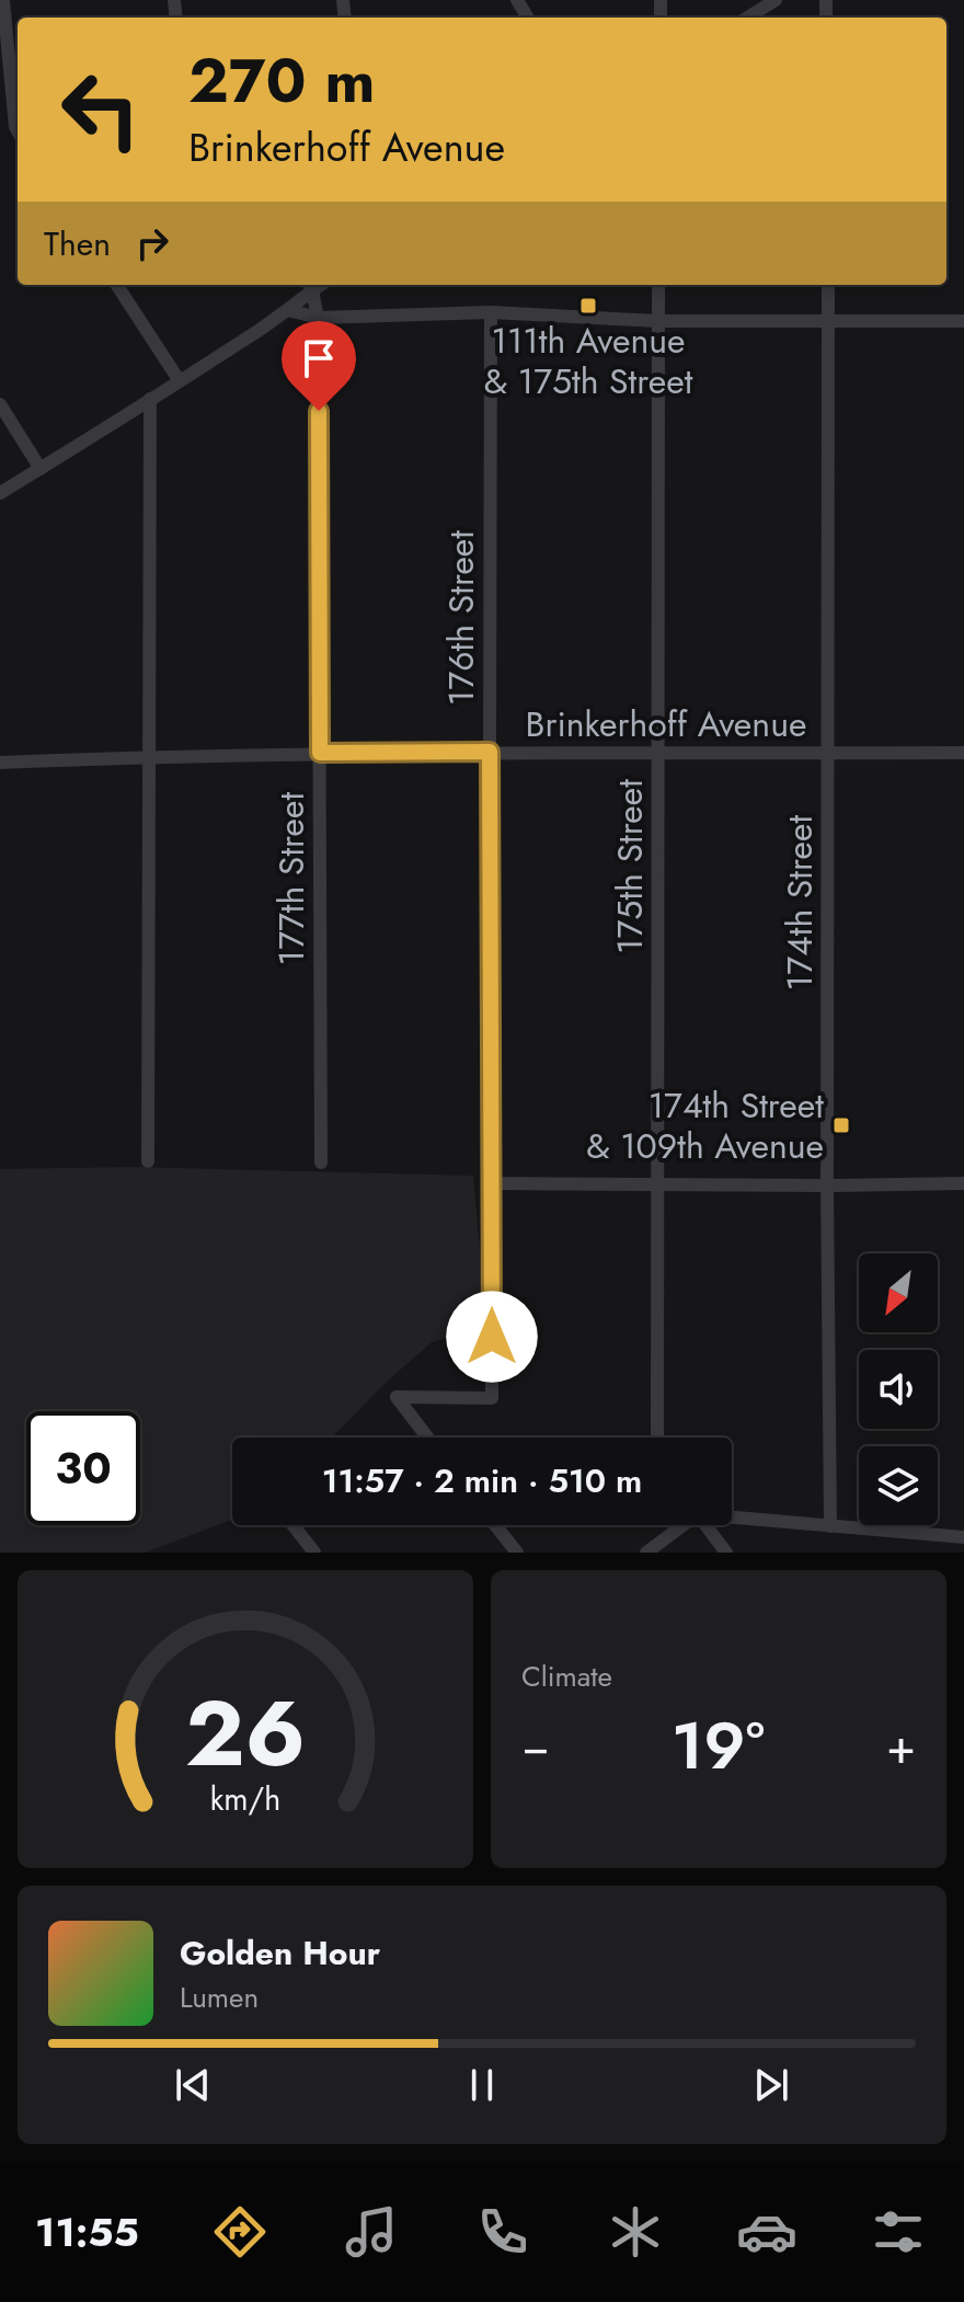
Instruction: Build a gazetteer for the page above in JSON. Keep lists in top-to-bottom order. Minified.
{"streets":{"street":["176th Street","Brinkerhoff Avenue","175th Street","177th Street","174th Street"]},"crossings":[["176th Street","Brinkerhoff Avenue"],["Brinkerhoff Avenue","175th Street"],["Brinkerhoff Avenue","177th Street"],["Brinkerhoff Avenue","174th Street"]],"places":{"transit":["111th Avenue & 175th Street","174th Street & 109th Avenue"]},"north":"bottom left","page":{"turn":["270 m","Brinkerhoff Avenue"],"then":"Then","limit":"30","trip":"11:57 · 2 min · 510 m","tile":"Climate","heat":["−","19°","+"],"song":["Golden Hour","Lumen"],"tabs":"11:55","gauge":["26","km/h"]}}
